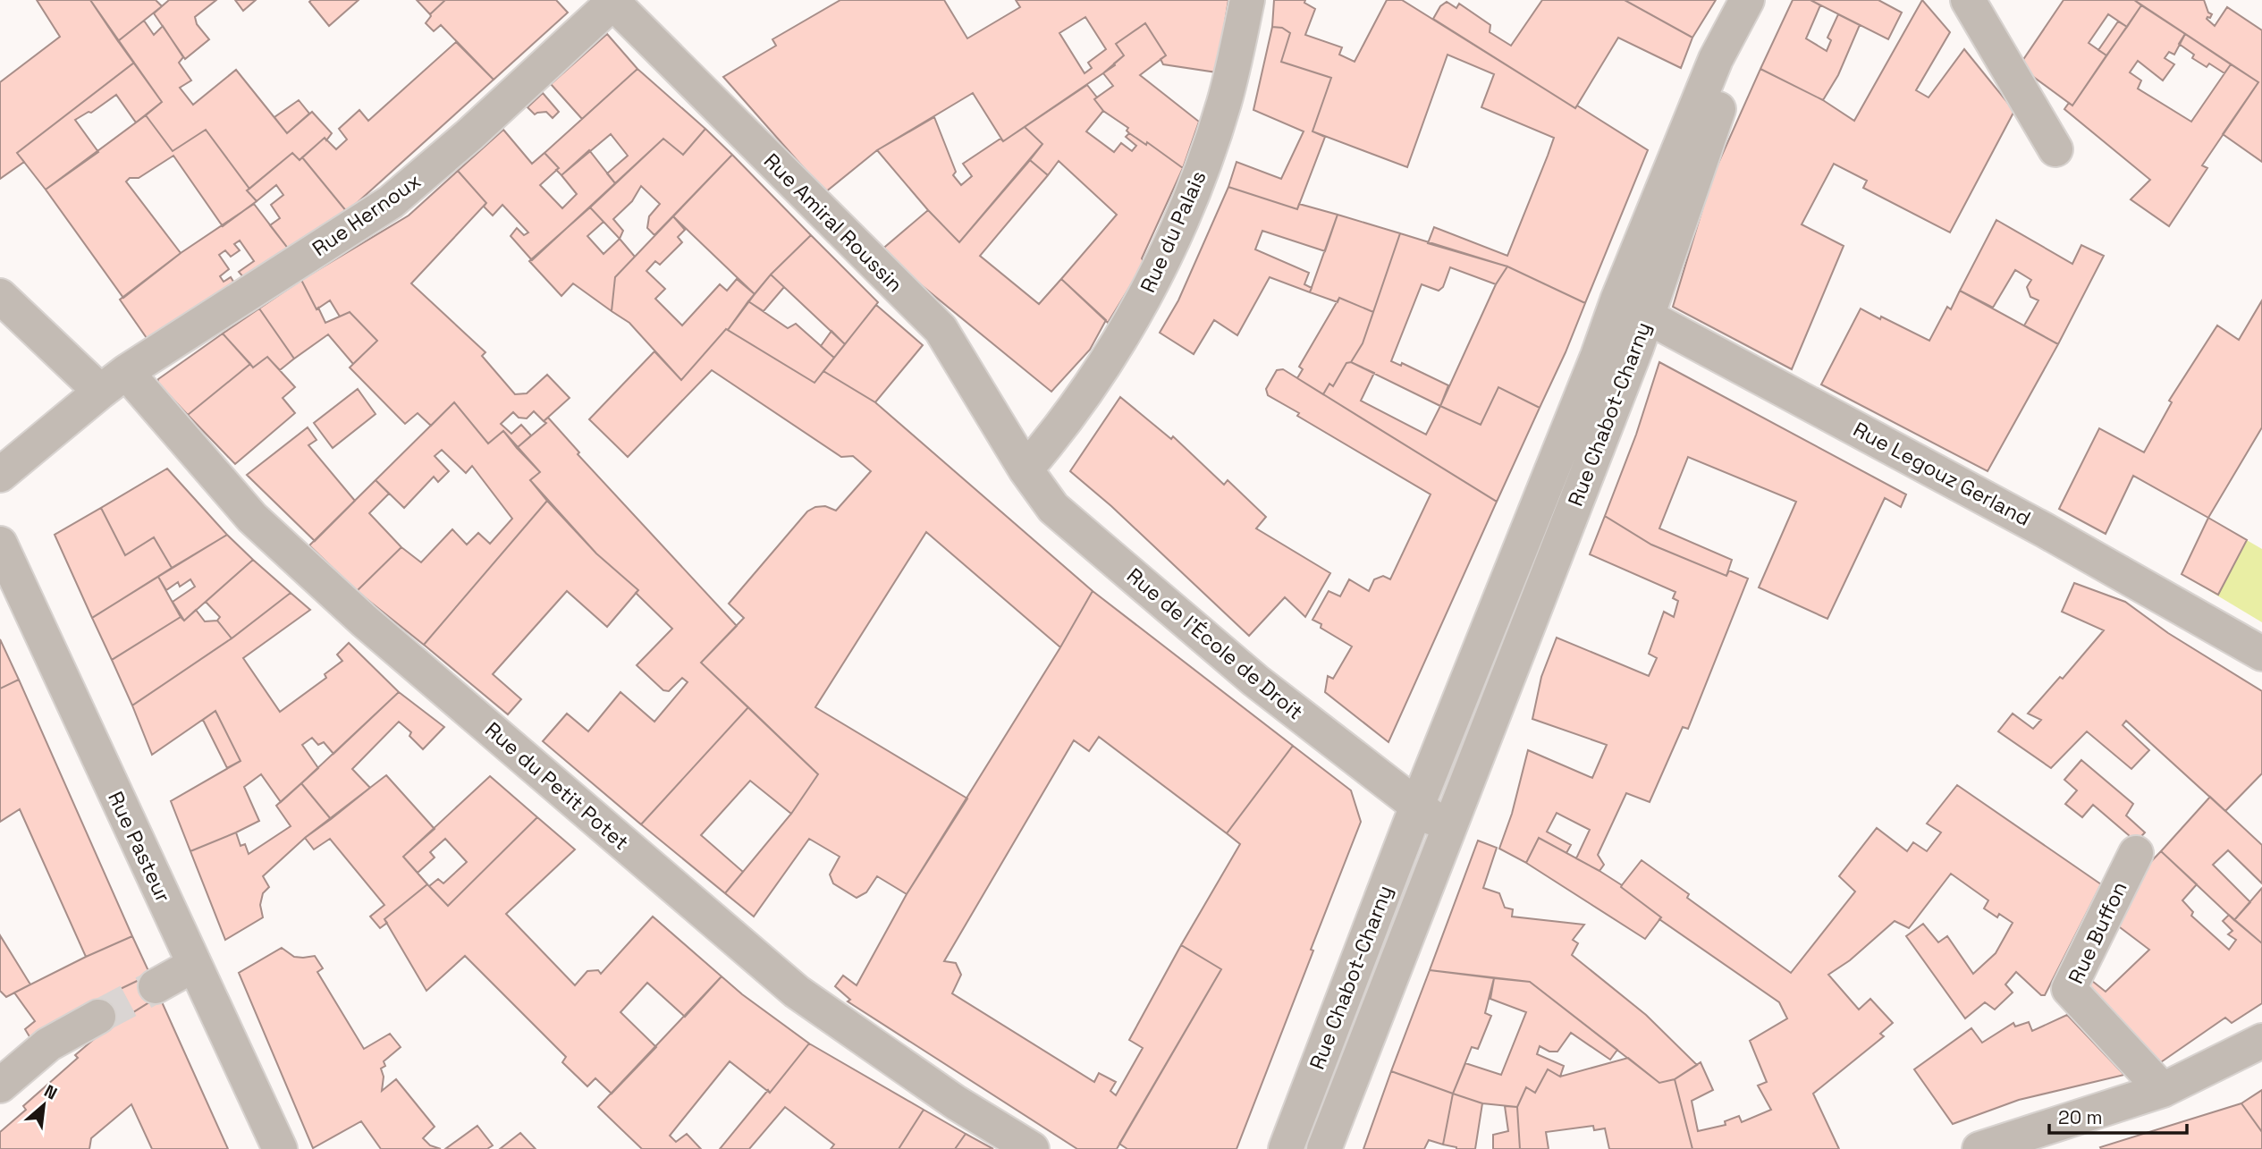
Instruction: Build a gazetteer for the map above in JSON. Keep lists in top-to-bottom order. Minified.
{"streets":{"street":["Rue Hernoux","Rue Amiral Roussin","Rue du Palais","Rue Chabot-Charny","Rue Legouz Gerland","Rue de l'École de Droit","Rue du Petit Potet","Rue Pasteur","Rue Buffon"]},"crossings":[["Rue Hernoux","Rue Amiral Roussin"],["Rue Hernoux","Rue du Petit Potet"],["Rue Amiral Roussin","Rue du Palais"],["Rue Amiral Roussin","Rue de l'École de Droit"],["Rue du Palais","Rue de l'École de Droit"],["Rue Chabot-Charny","Rue Legouz Gerland"],["Rue Chabot-Charny","Rue de l'École de Droit"]],"scale_bar":"20 m","north":"top right"}
